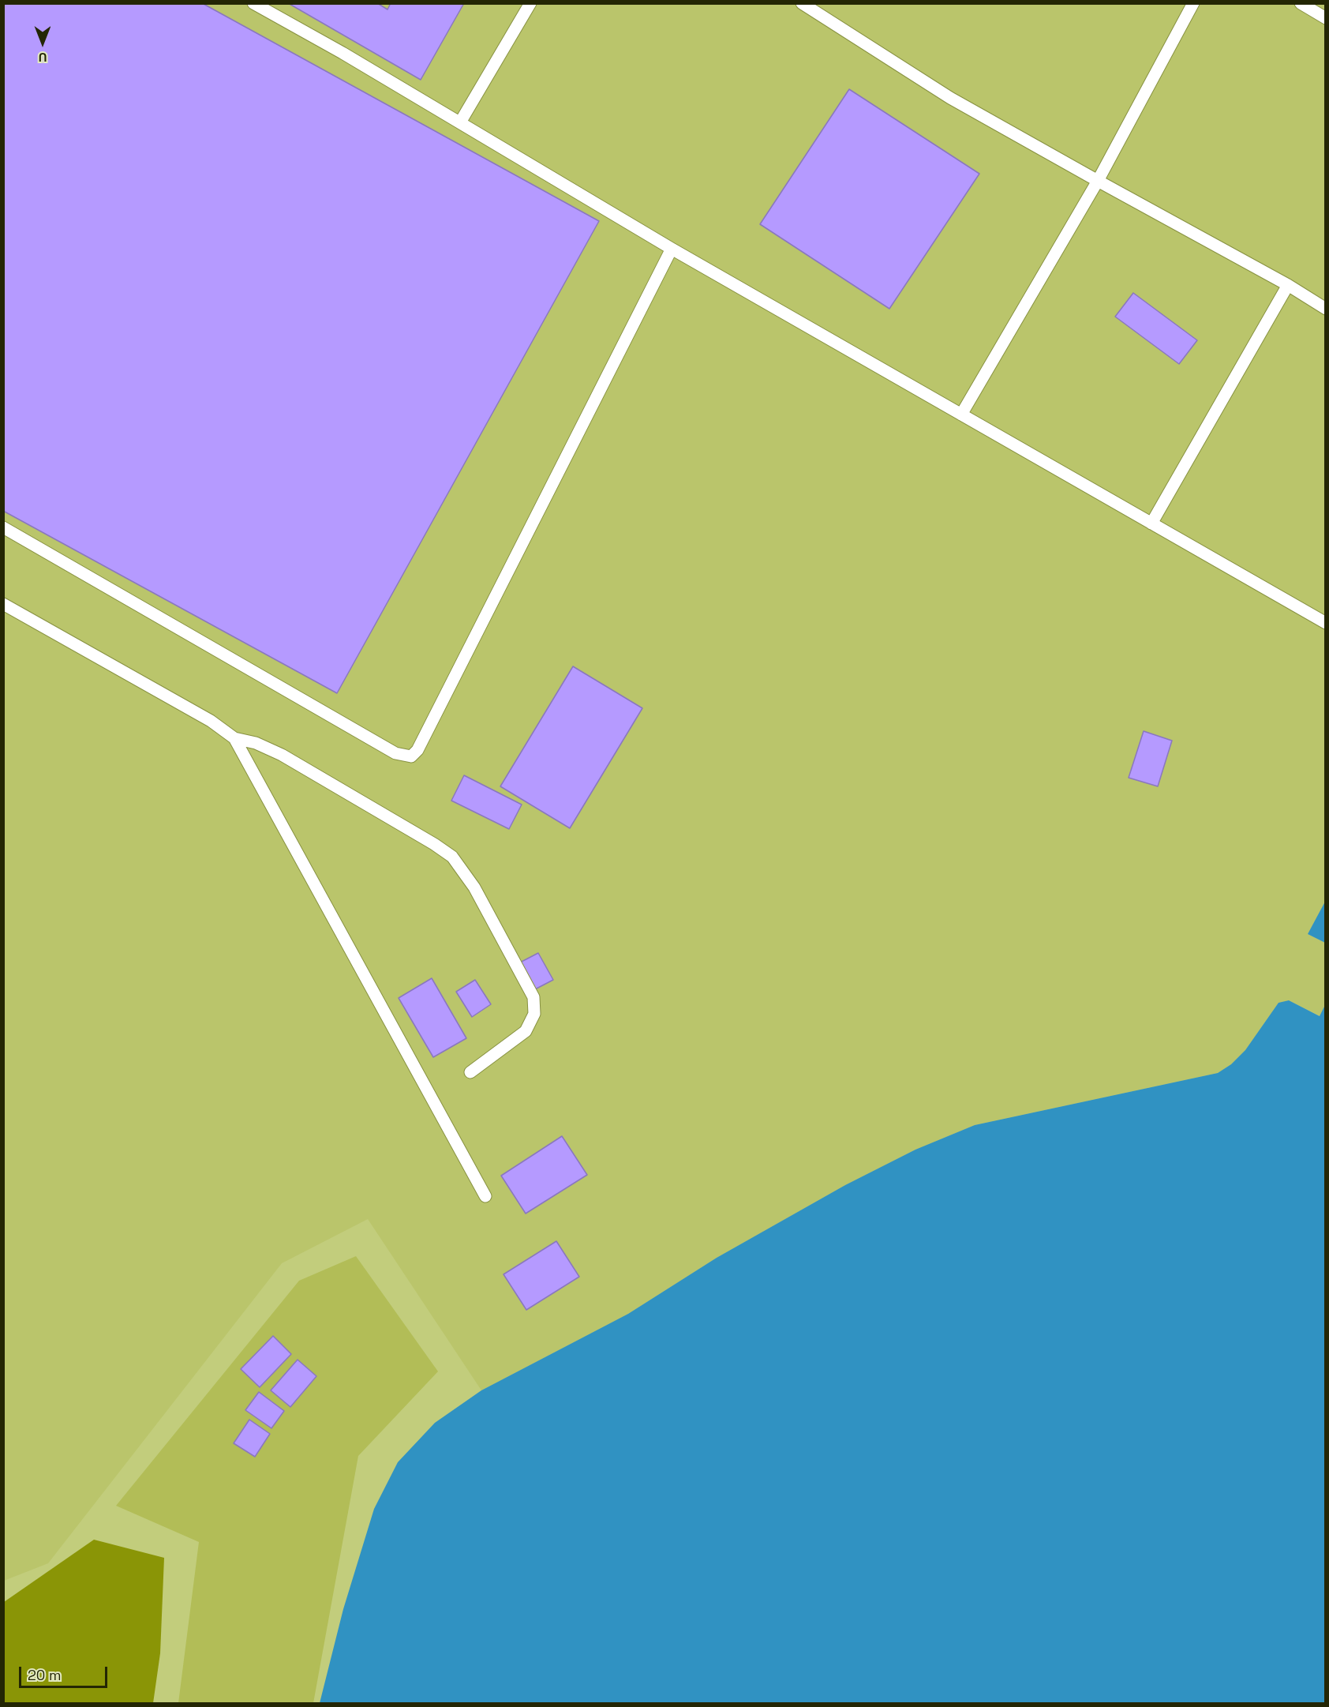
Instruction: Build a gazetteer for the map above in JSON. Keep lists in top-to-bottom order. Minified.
{"scale_bar":"20 m","north":"bottom"}
